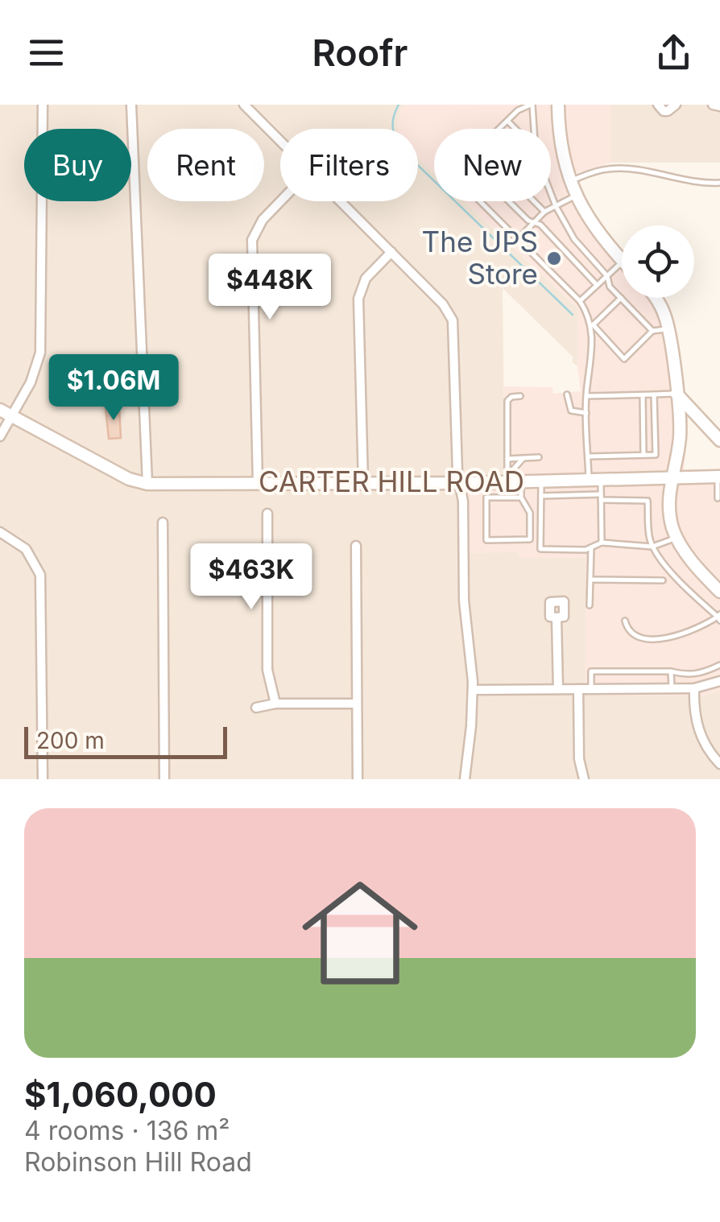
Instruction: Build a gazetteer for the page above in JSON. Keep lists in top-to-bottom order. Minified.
{"streets":{"main road":["CARTER HILL ROAD"]},"places":["The UPS Store"],"scale_bar":"200 m","page":{"header":"Roofr","chip":["Buy","Rent","Filters","New"],"price":["$448K","$1.06M","$463K"],"scale":"200 m","list":[{"name":"$1,060,000","note":"4 rooms · 136 m² · Robinson Hill Road"}]}}
